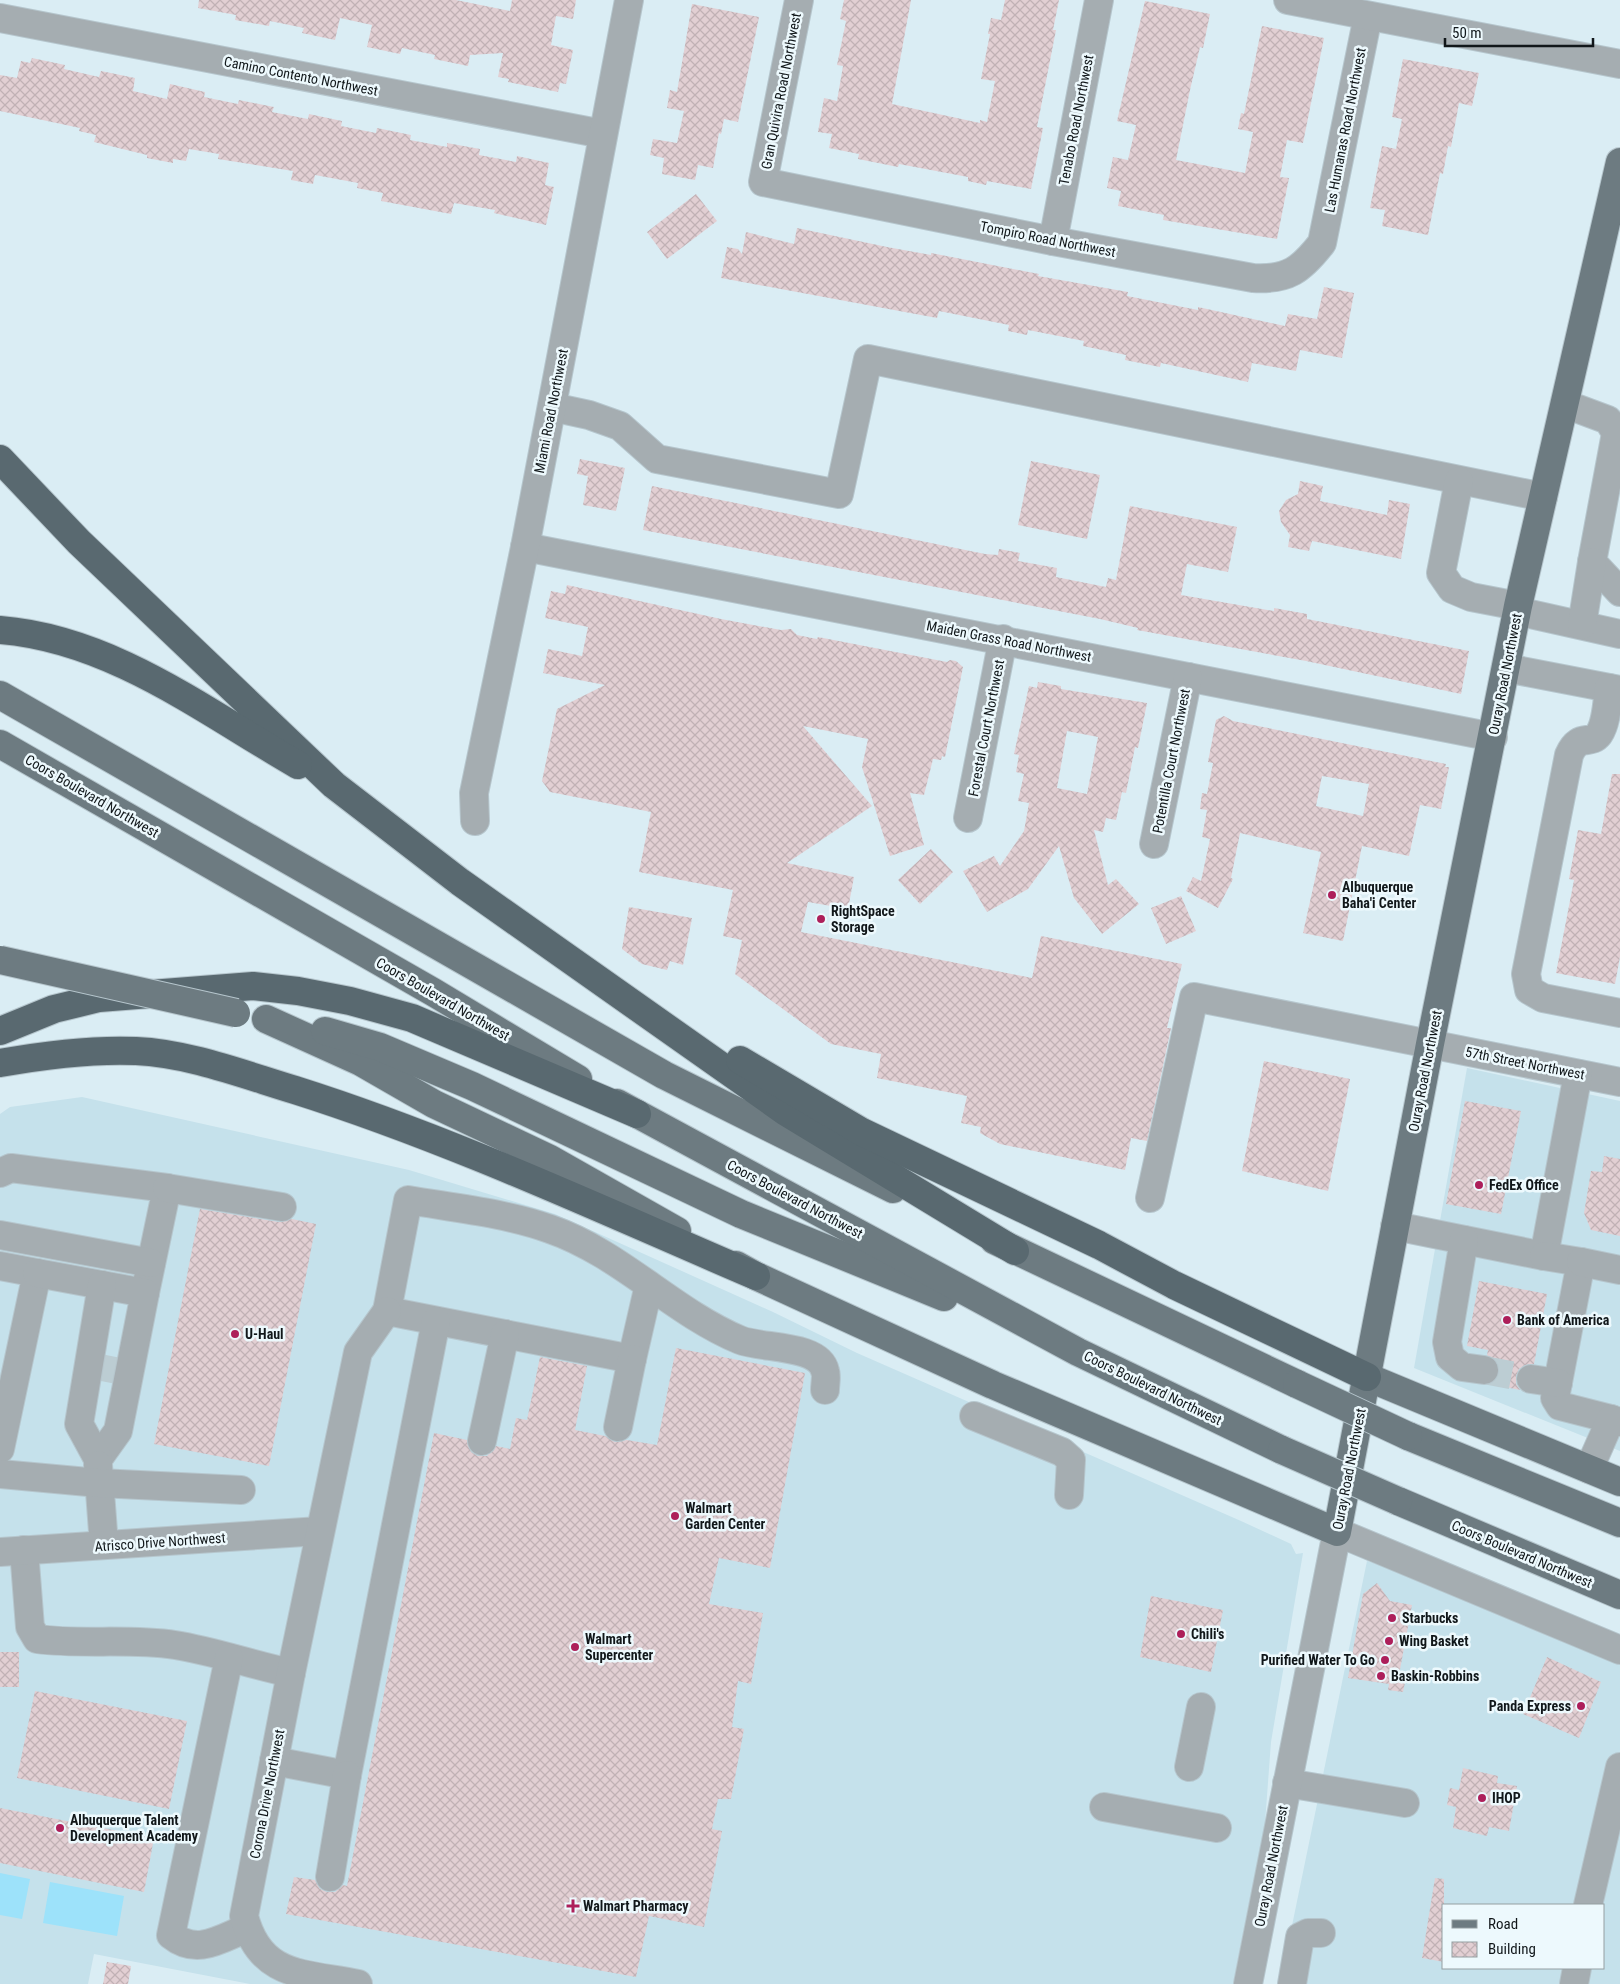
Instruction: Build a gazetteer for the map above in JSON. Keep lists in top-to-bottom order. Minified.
{"streets":{"main road":["Ouray Road Northwest","Coors Boulevard Northwest"],"street":["Camino Contento Northwest","Gran Quivira Road Northwest","Tenabo Road Northwest","Las Humanas Road Northwest","Tompiro Road Northwest","Miami Road Northwest","Maiden Grass Road Northwest","Forestal Court Northwest","Potentilla Court Northwest","57th Street Northwest","Atrisco Drive Northwest","Corona Drive Northwest"]},"crossings":[["Camino Contento Northwest","Miami Road Northwest"],["Gran Quivira Road Northwest","Tompiro Road Northwest"],["Tenabo Road Northwest","Tompiro Road Northwest"],["Las Humanas Road Northwest","Tompiro Road Northwest"],["Miami Road Northwest","Maiden Grass Road Northwest"],["Maiden Grass Road Northwest","Ouray Road Northwest"],["Maiden Grass Road Northwest","Forestal Court Northwest"],["Maiden Grass Road Northwest","Potentilla Court Northwest"],["Ouray Road Northwest","57th Street Northwest"],["Atrisco Drive Northwest","Corona Drive Northwest"]],"places":{"other":["Albuquerque Baha'i Center","RightSpace Storage","FedEx Office","Bank of America","U-Haul","Walmart Garden Center","Starbucks","Chili's","Wing Basket","Walmart Supercenter","Purified Water To Go","Baskin-Robbins","Panda Express","IHOP","Albuquerque Talent Development Academy"],"health":["Walmart Pharmacy"]},"legend":["Road","Building"],"scale_bar":"50 m"}
